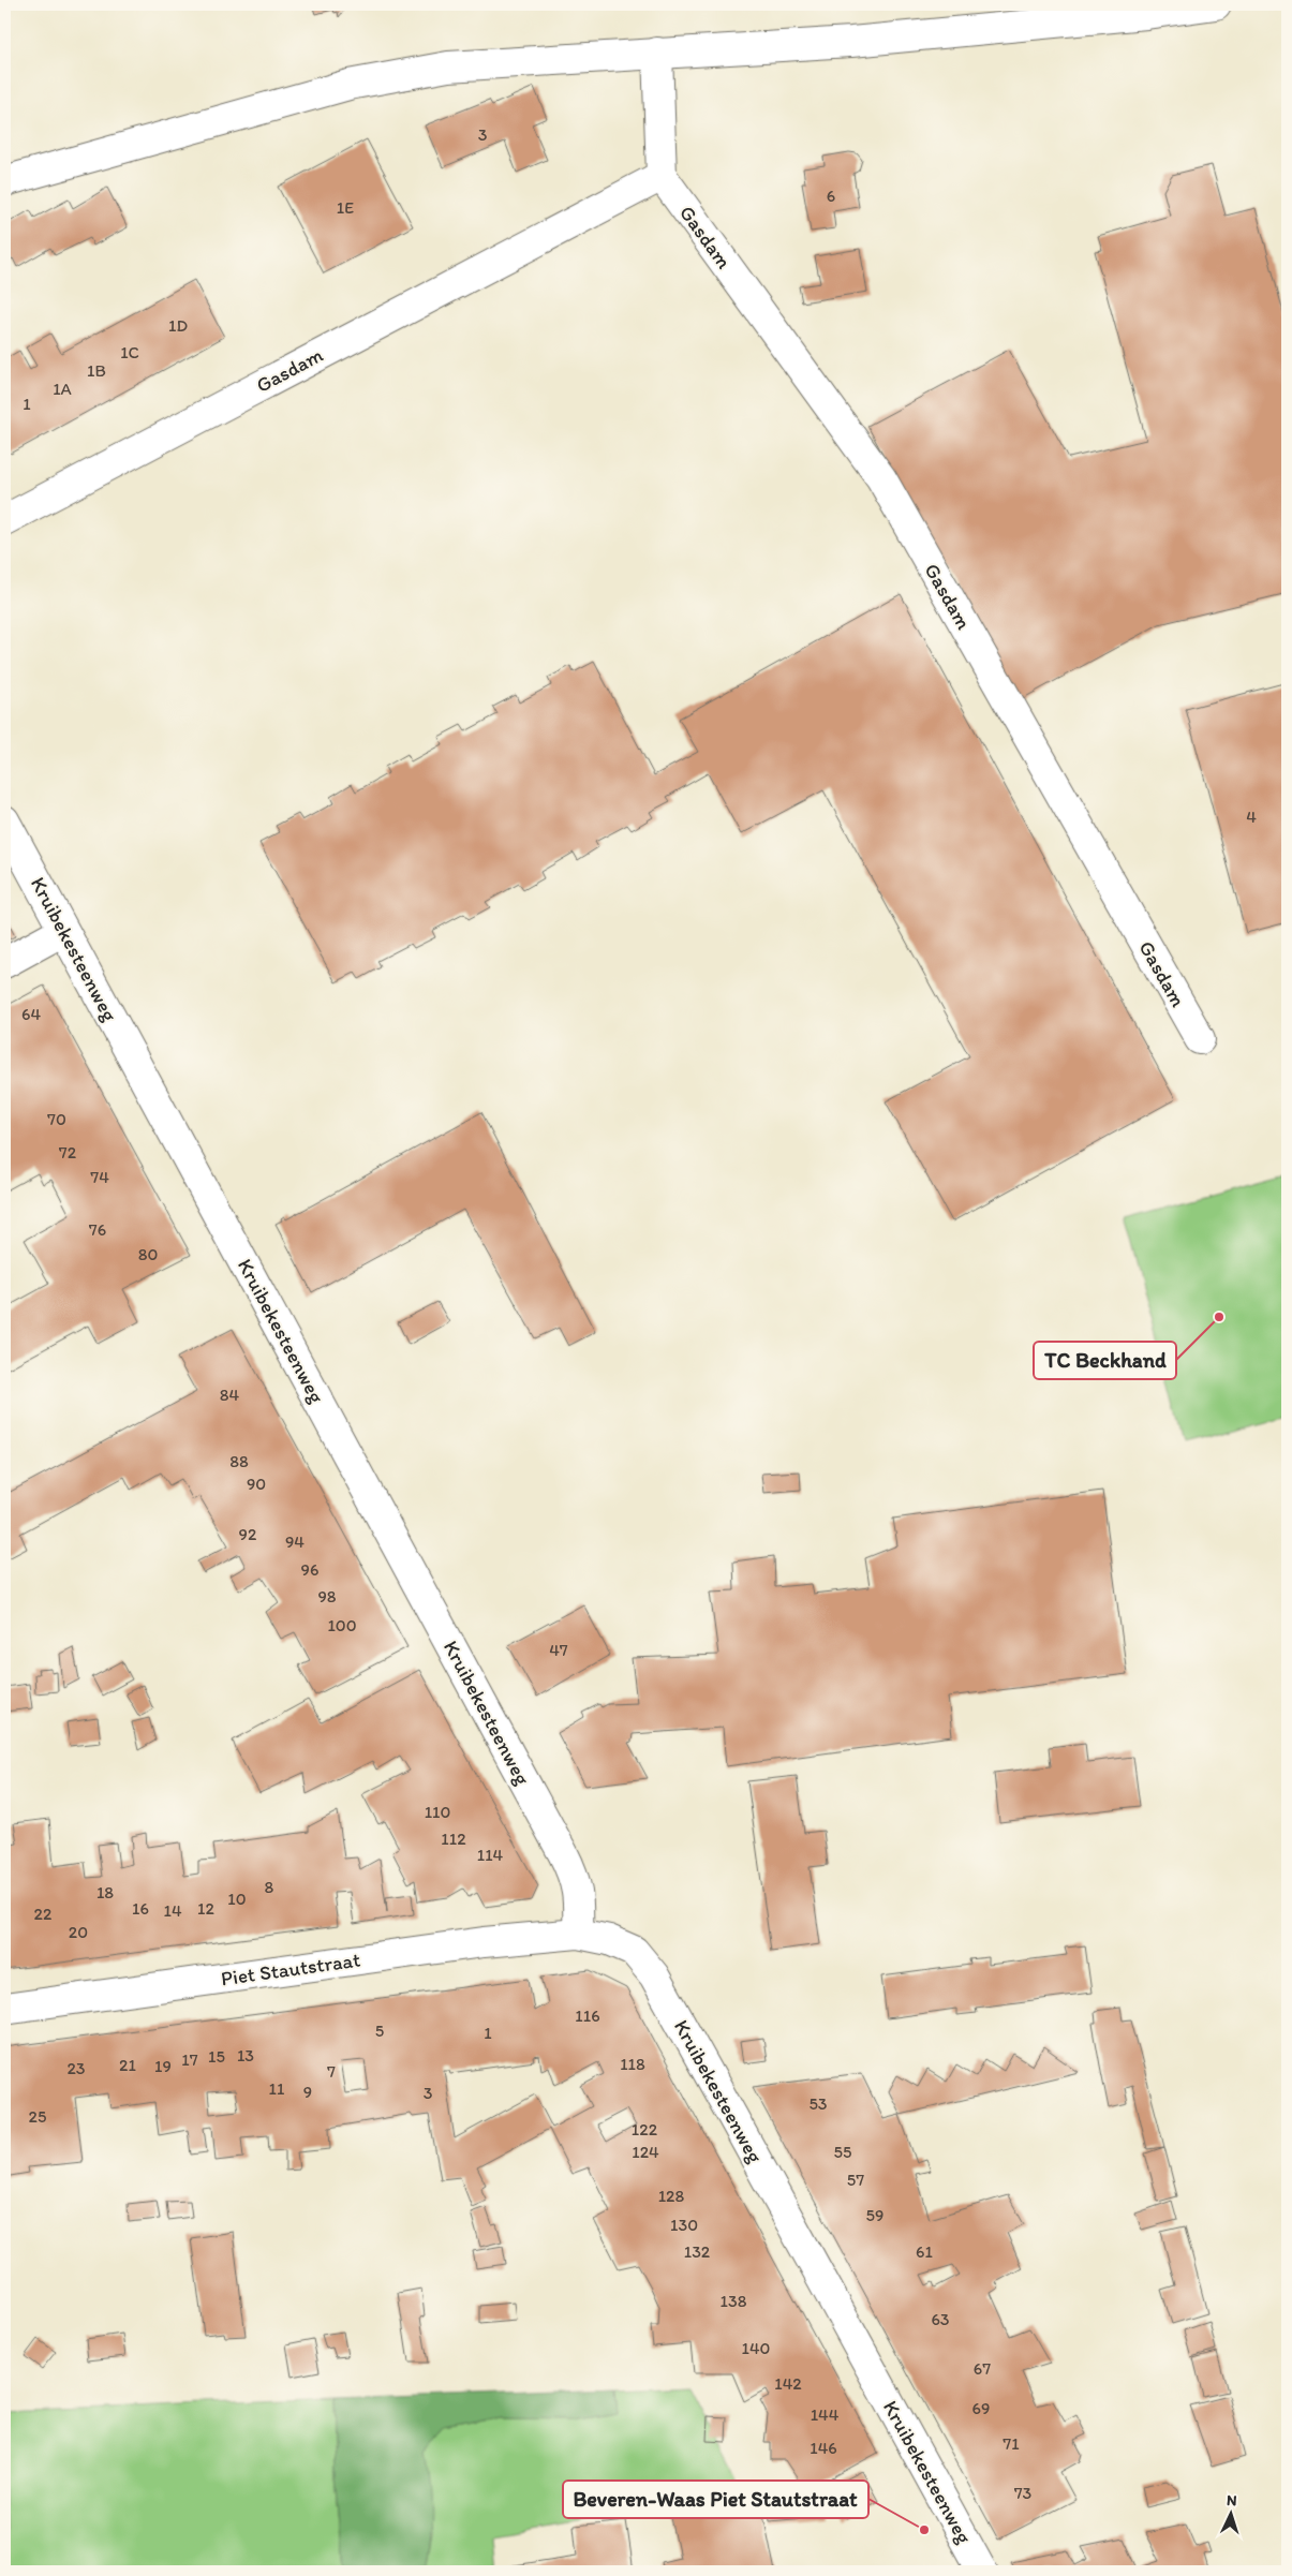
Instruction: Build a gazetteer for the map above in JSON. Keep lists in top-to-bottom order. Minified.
{"streets":{"street":["Gasdam","Kruibekesteenweg","Piet Stautstraat"]},"crossings":[["Kruibekesteenweg","Piet Stautstraat"]],"places":["TC Beckhand","Beveren-Waas Piet Stautstraat"],"house_numbers":["3","6","1E","1D","1C","1B","1A","1","4","64","70","72","74","76","80","84","88","90","92","94","96","98","100","47","110","112","114","8","18","10","16","12","14","22","20","116","5","1","13","15","17","118","21","19","23","7","11","9","3","53","25","122","124","55","57","128","59","130","132","61","138","63","140","67","142","69","144","71","146","73"],"north":"top"}
